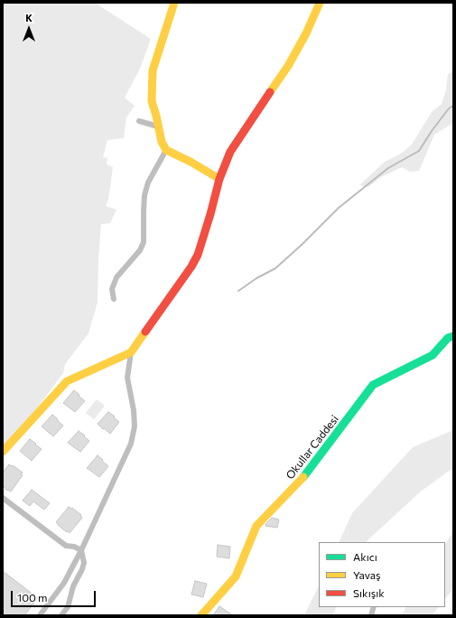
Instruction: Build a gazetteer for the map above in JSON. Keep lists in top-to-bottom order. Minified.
{"streets":{"street":["Okullar Caddesi"]},"legend":["Akıcı","Yavaş","Sıkışık"],"scale_bar":"100 m","north":"top"}
